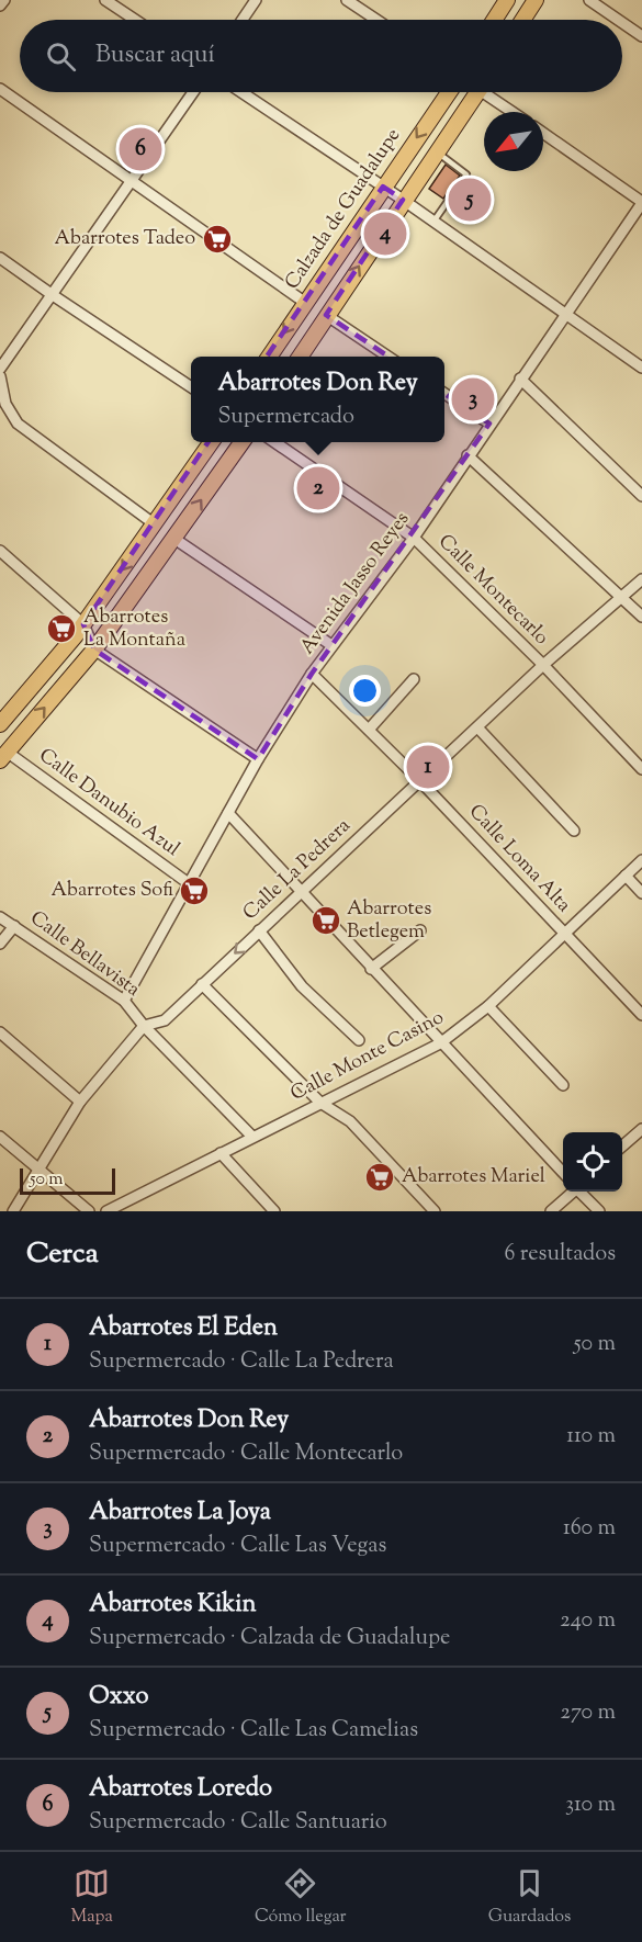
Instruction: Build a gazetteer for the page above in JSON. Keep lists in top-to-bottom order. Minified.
{"streets":{"main road":["Calzada de Guadalupe"],"street":["Avenida Jasso Reyes","Calle Montecarlo","Calle Danubio Azul","Calle Loma Alta","Calle La Pedrera","Calle Bellavista","Calle Monte Casino"]},"crossings":[["Avenida Jasso Reyes","Calle Montecarlo"],["Avenida Jasso Reyes","Calle Danubio Azul"],["Avenida Jasso Reyes","Calle Loma Alta"],["Avenida Jasso Reyes","Calle Bellavista"],["Calle Montecarlo","Calle La Pedrera"],["Calle Loma Alta","Calle La Pedrera"],["Calle Loma Alta","Calle Monte Casino"],["Calle La Pedrera","Calle Bellavista"],["Calle Bellavista","Calle Monte Casino"]],"places":{"supermarket":["Abarrotes Tadeo","Abarrotes La Montaña","Abarrotes Sofi","Abarrotes Betlegem","Abarrotes Mariel"]},"scale_bar":"50 m","north":"bottom left","page":{"search":"Buscar aquí","pins":["6","5","4","3","2","1"],"popup":["Abarrotes Don Rey","Supermercado"],"scale":"50 m","heading":["Cerca","6 resultados"],"list":[{"mark":"1","name":"Abarrotes El Eden","note":"Supermercado · Calle La Pedrera","value":"50 m"},{"mark":"2","name":"Abarrotes Don Rey","note":"Supermercado · Calle Montecarlo","value":"110 m"},{"mark":"3","name":"Abarrotes La Joya","note":"Supermercado · Calle Las Vegas","value":"160 m"},{"mark":"4","name":"Abarrotes Kikin","note":"Supermercado · Calzada de Guadalupe","value":"240 m"},{"mark":"5","name":"Oxxo","note":"Supermercado · Calle Las Camelias","value":"270 m"},{"mark":"6","name":"Abarrotes Loredo","note":"Supermercado · Calle Santuario","value":"310 m"}],"nav":["Mapa","Cómo llegar","Guardados"]}}
